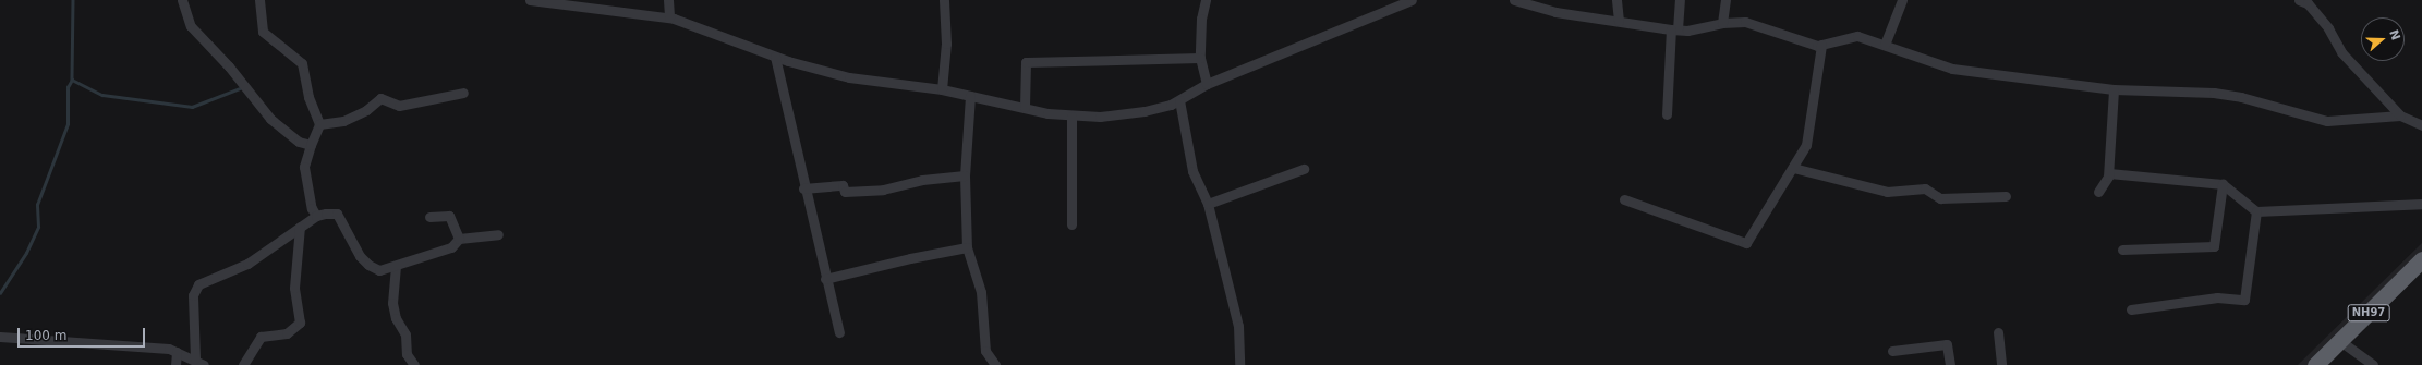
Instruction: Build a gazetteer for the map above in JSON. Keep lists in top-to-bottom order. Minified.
{"streets":{"highway":["NH97"]},"scale_bar":"100 m","north":"right"}
